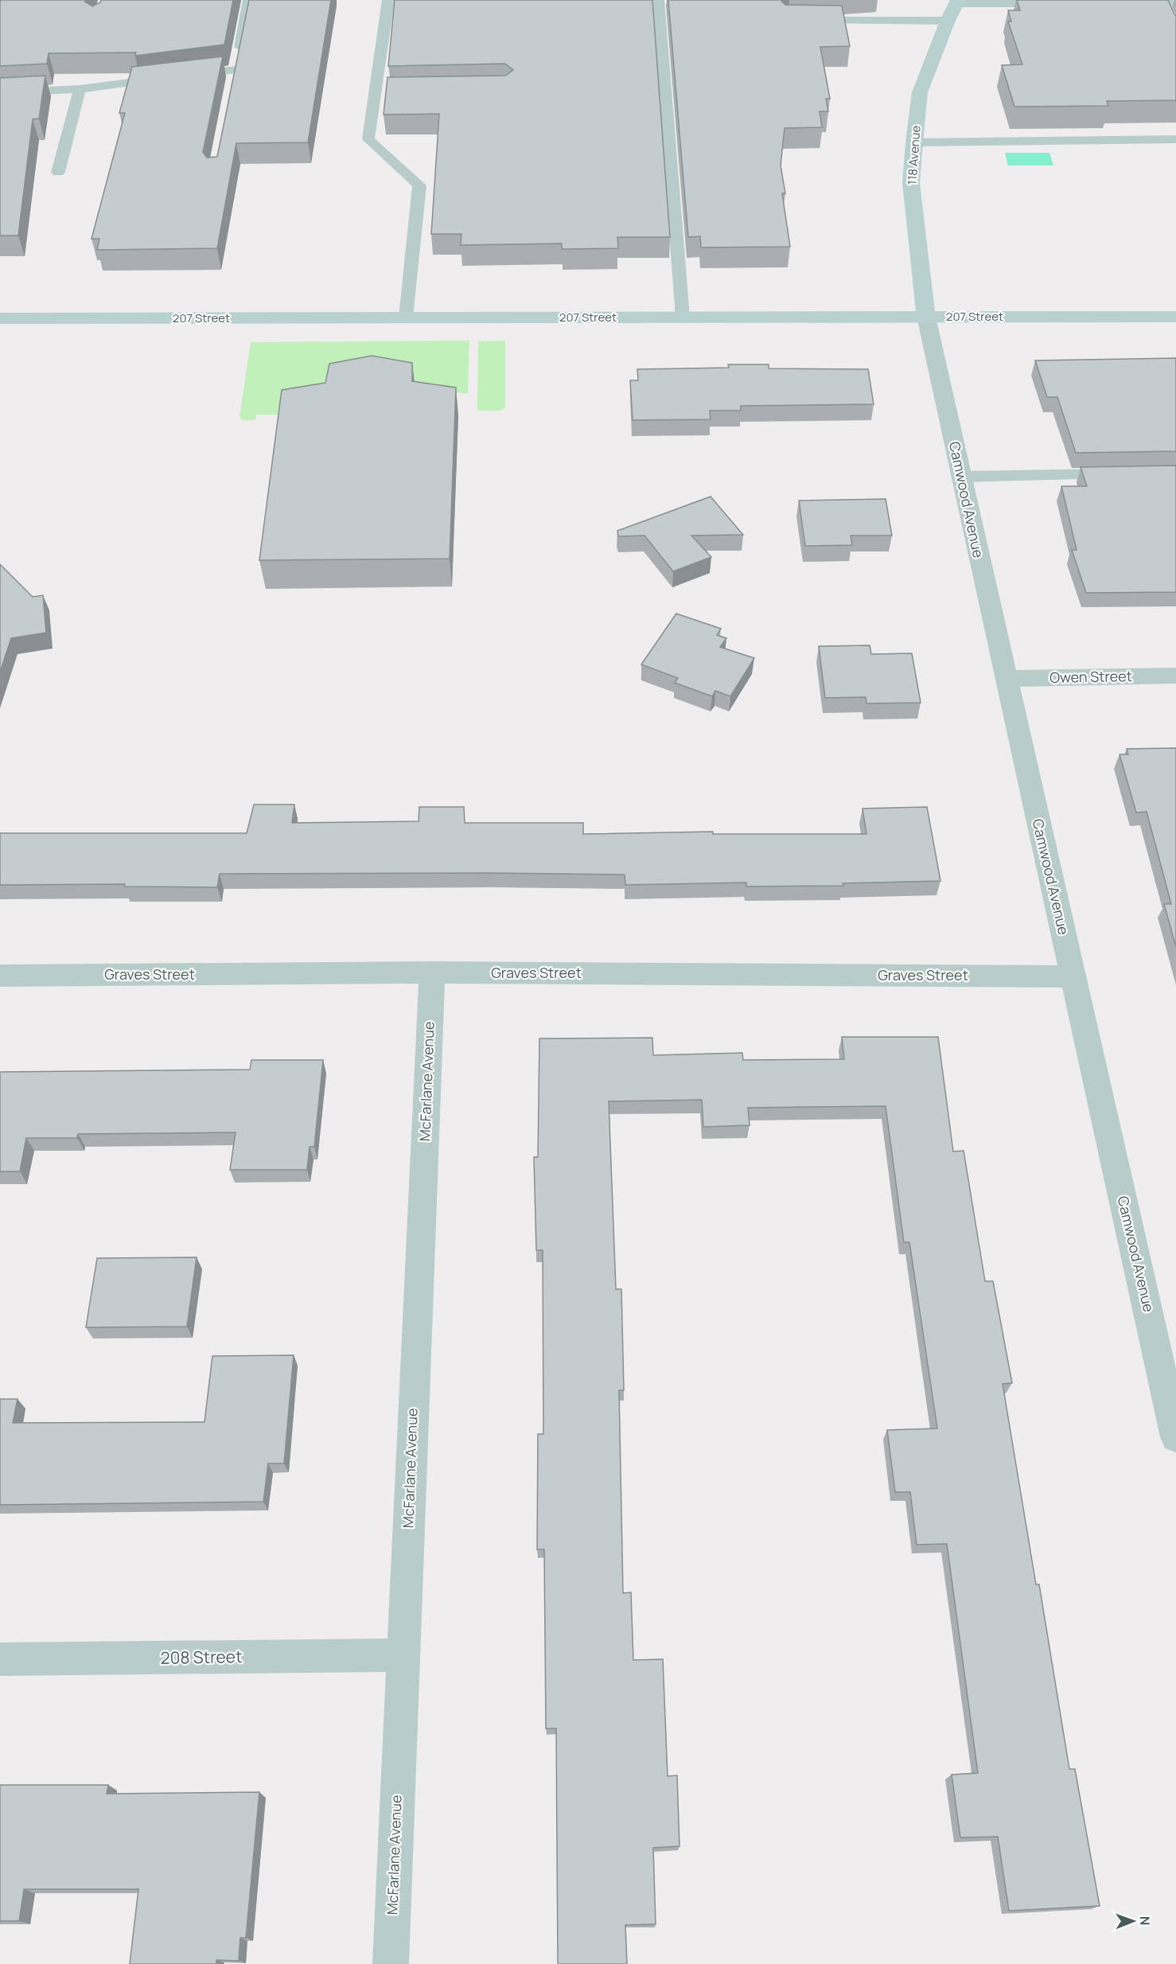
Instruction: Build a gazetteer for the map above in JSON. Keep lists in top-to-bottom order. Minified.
{"streets":{"street":["118 Avenue","207 Street","Camwood Avenue","Owen Street","Graves Street","McFarlane Avenue","208 Street"]},"crossings":[["118 Avenue","207 Street"],["118 Avenue","Camwood Avenue"],["207 Street","Camwood Avenue"],["Camwood Avenue","Owen Street"],["Camwood Avenue","Graves Street"],["Graves Street","McFarlane Avenue"],["McFarlane Avenue","208 Street"]],"north":"right"}
